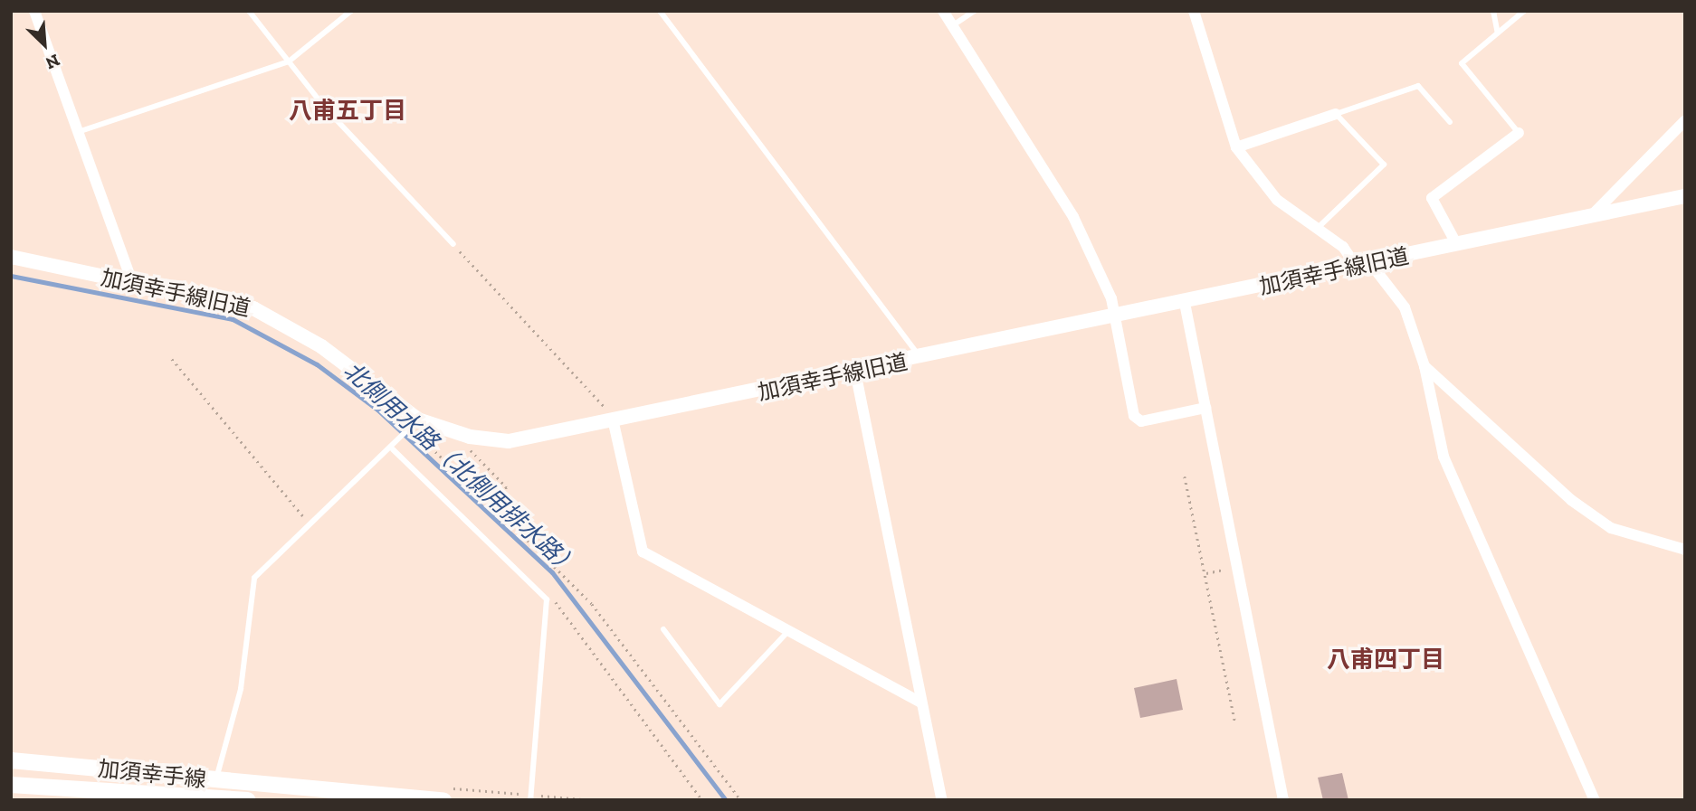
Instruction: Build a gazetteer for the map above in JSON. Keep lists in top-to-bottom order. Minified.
{"streets":{"main road":["加須幸手線"],"street":["加須幸手線旧道"]},"districts":["八甫五丁目","八甫四丁目"],"water":["北側用水路（北側用排水路）"],"north":"bottom right"}
